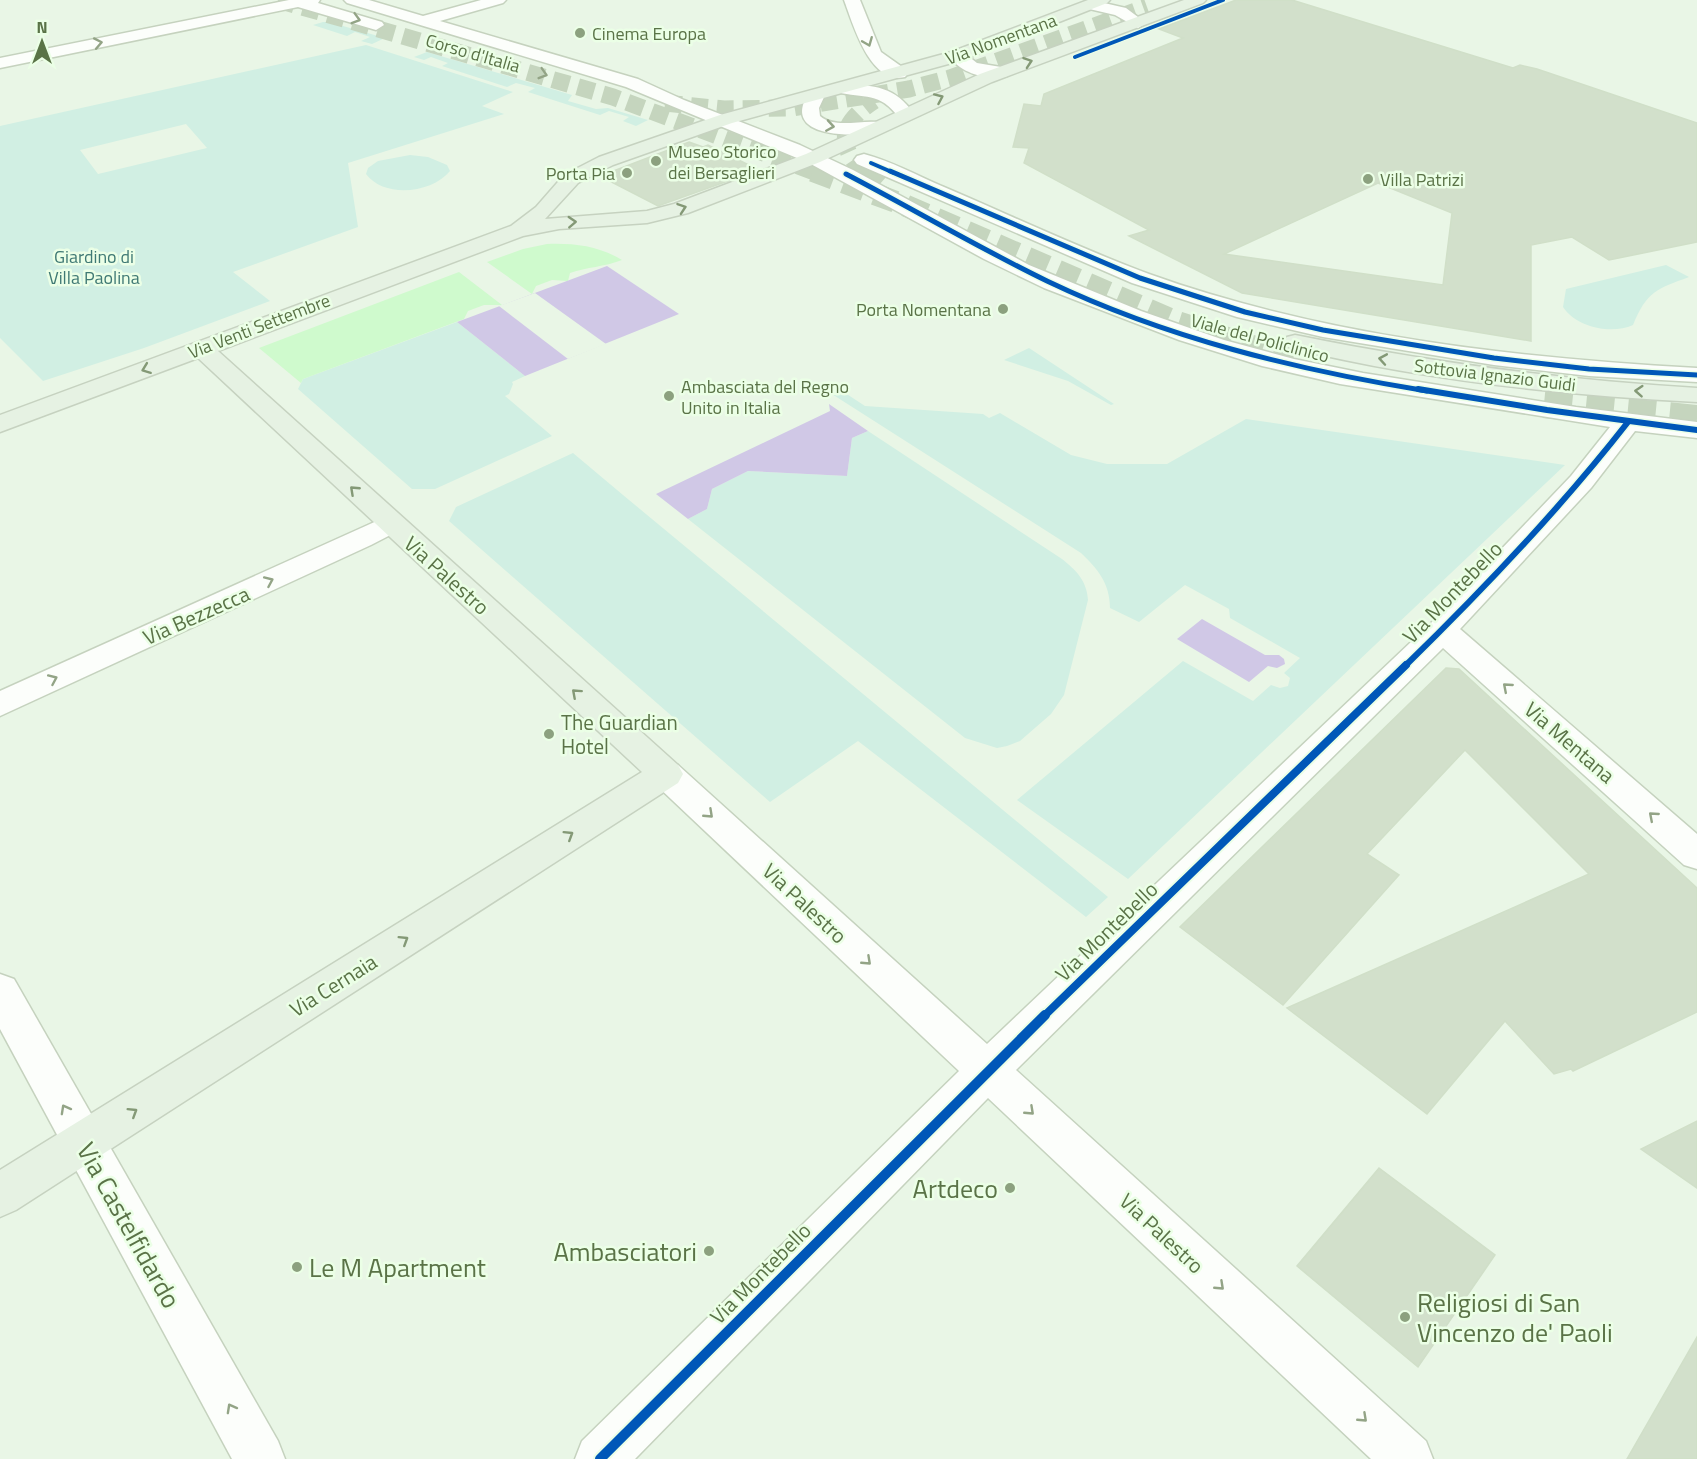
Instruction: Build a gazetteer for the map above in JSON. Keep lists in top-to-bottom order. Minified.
{"streets":{"main road":["Via Nomentana","Via Venti Settembre","Sottovia Ignazio Guidi","Via Palestro","Via Cernaia"],"street":["Corso d'Italia","Viale del Policlinico","Via Montebello","Via Bezzecca","Via Mentana","Via Castelfidardo"]},"crossings":[["Via Nomentana","Via Venti Settembre"],["Corso d'Italia","Via Venti Settembre"],["Corso d'Italia","Viale del Policlinico"],["Via Venti Settembre","Viale del Policlinico"],["Via Venti Settembre","Via Palestro"],["Viale del Policlinico","Sottovia Ignazio Guidi"],["Viale del Policlinico","Via Montebello"],["Via Palestro","Via Montebello"],["Via Palestro","Via Bezzecca"],["Via Palestro","Via Cernaia"],["Via Montebello","Via Mentana"],["Via Cernaia","Via Castelfidardo"]],"one_way":["Sottovia Ignazio Guidi","Via Bezzecca","Via Mentana","Via Cernaia","Via Castelfidardo"],"parks":["Giardino di Villa Paolina"],"places":["Cinema Europa","Museo Storico dei Bersaglieri","Porta Pia","Villa Patrizi","Porta Nomentana","Ambasciata del Regno Unito in Italia","The Guardian Hotel","Artdeco","Ambasciatori","Le M Apartment","Religiosi di San Vincenzo de' Paoli"],"north":"top"}
